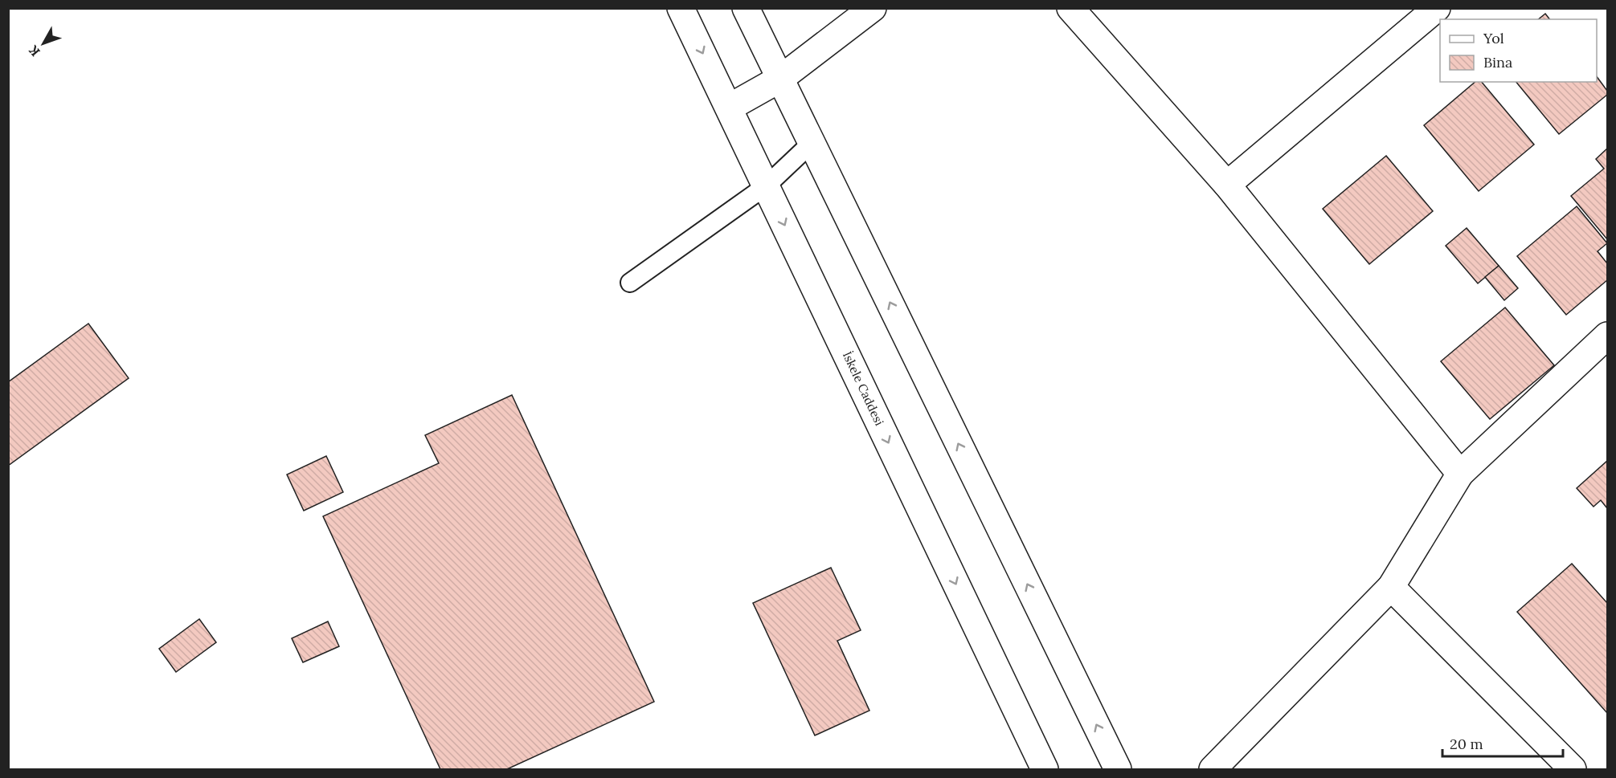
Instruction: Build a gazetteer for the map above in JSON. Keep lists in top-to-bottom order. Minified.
{"streets":{"street":["İskele Caddesi"]},"legend":["Yol","Bina"],"scale_bar":"20 m","north":"bottom left"}
